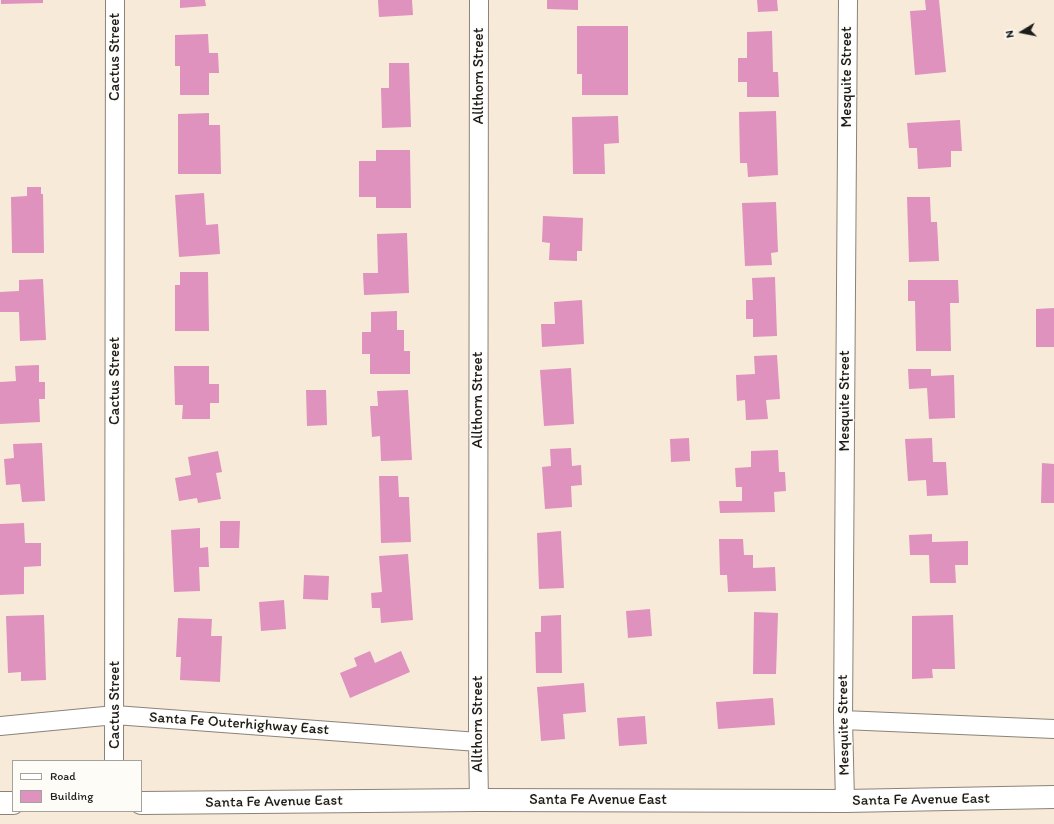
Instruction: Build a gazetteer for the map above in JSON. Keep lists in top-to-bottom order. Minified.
{"streets":{"street":["Cactus Street","Allthorn Street","Mesquite Street","Santa Fe Outerhighway East","Santa Fe Avenue East"]},"crossings":[["Cactus Street","Santa Fe Outerhighway East"],["Allthorn Street","Santa Fe Outerhighway East"],["Allthorn Street","Santa Fe Avenue East"],["Mesquite Street","Santa Fe Avenue East"]],"legend":["Road","Building"],"north":"left"}
